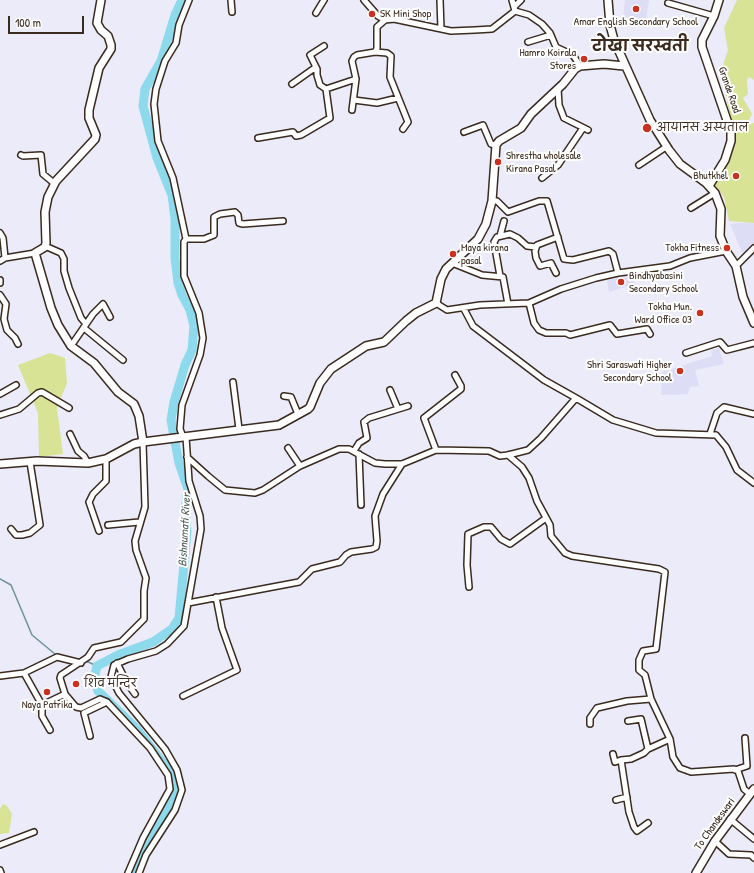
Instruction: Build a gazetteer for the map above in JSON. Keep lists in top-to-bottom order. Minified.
{"streets":{"street":["Grande Road","To Chandeswari"]},"districts":["टोखा सरस्वती"],"water":["Bishnumati River"],"places":["Amar English Secondary School","SK Mini Shop","Hamro Koirala Stores","आयानस अस्पताल","Shrestha wholesale Kirana Pasal","Bhutkhel","Tokha Fitness","Maya kirana pasal","Bindhyabasini Secondary School","Tokha Mun. Ward Office 03","Shri Saraswati Higher Secondary School","शिव मन्दिर","Naya Patrika"],"scale_bar":"100 m"}
